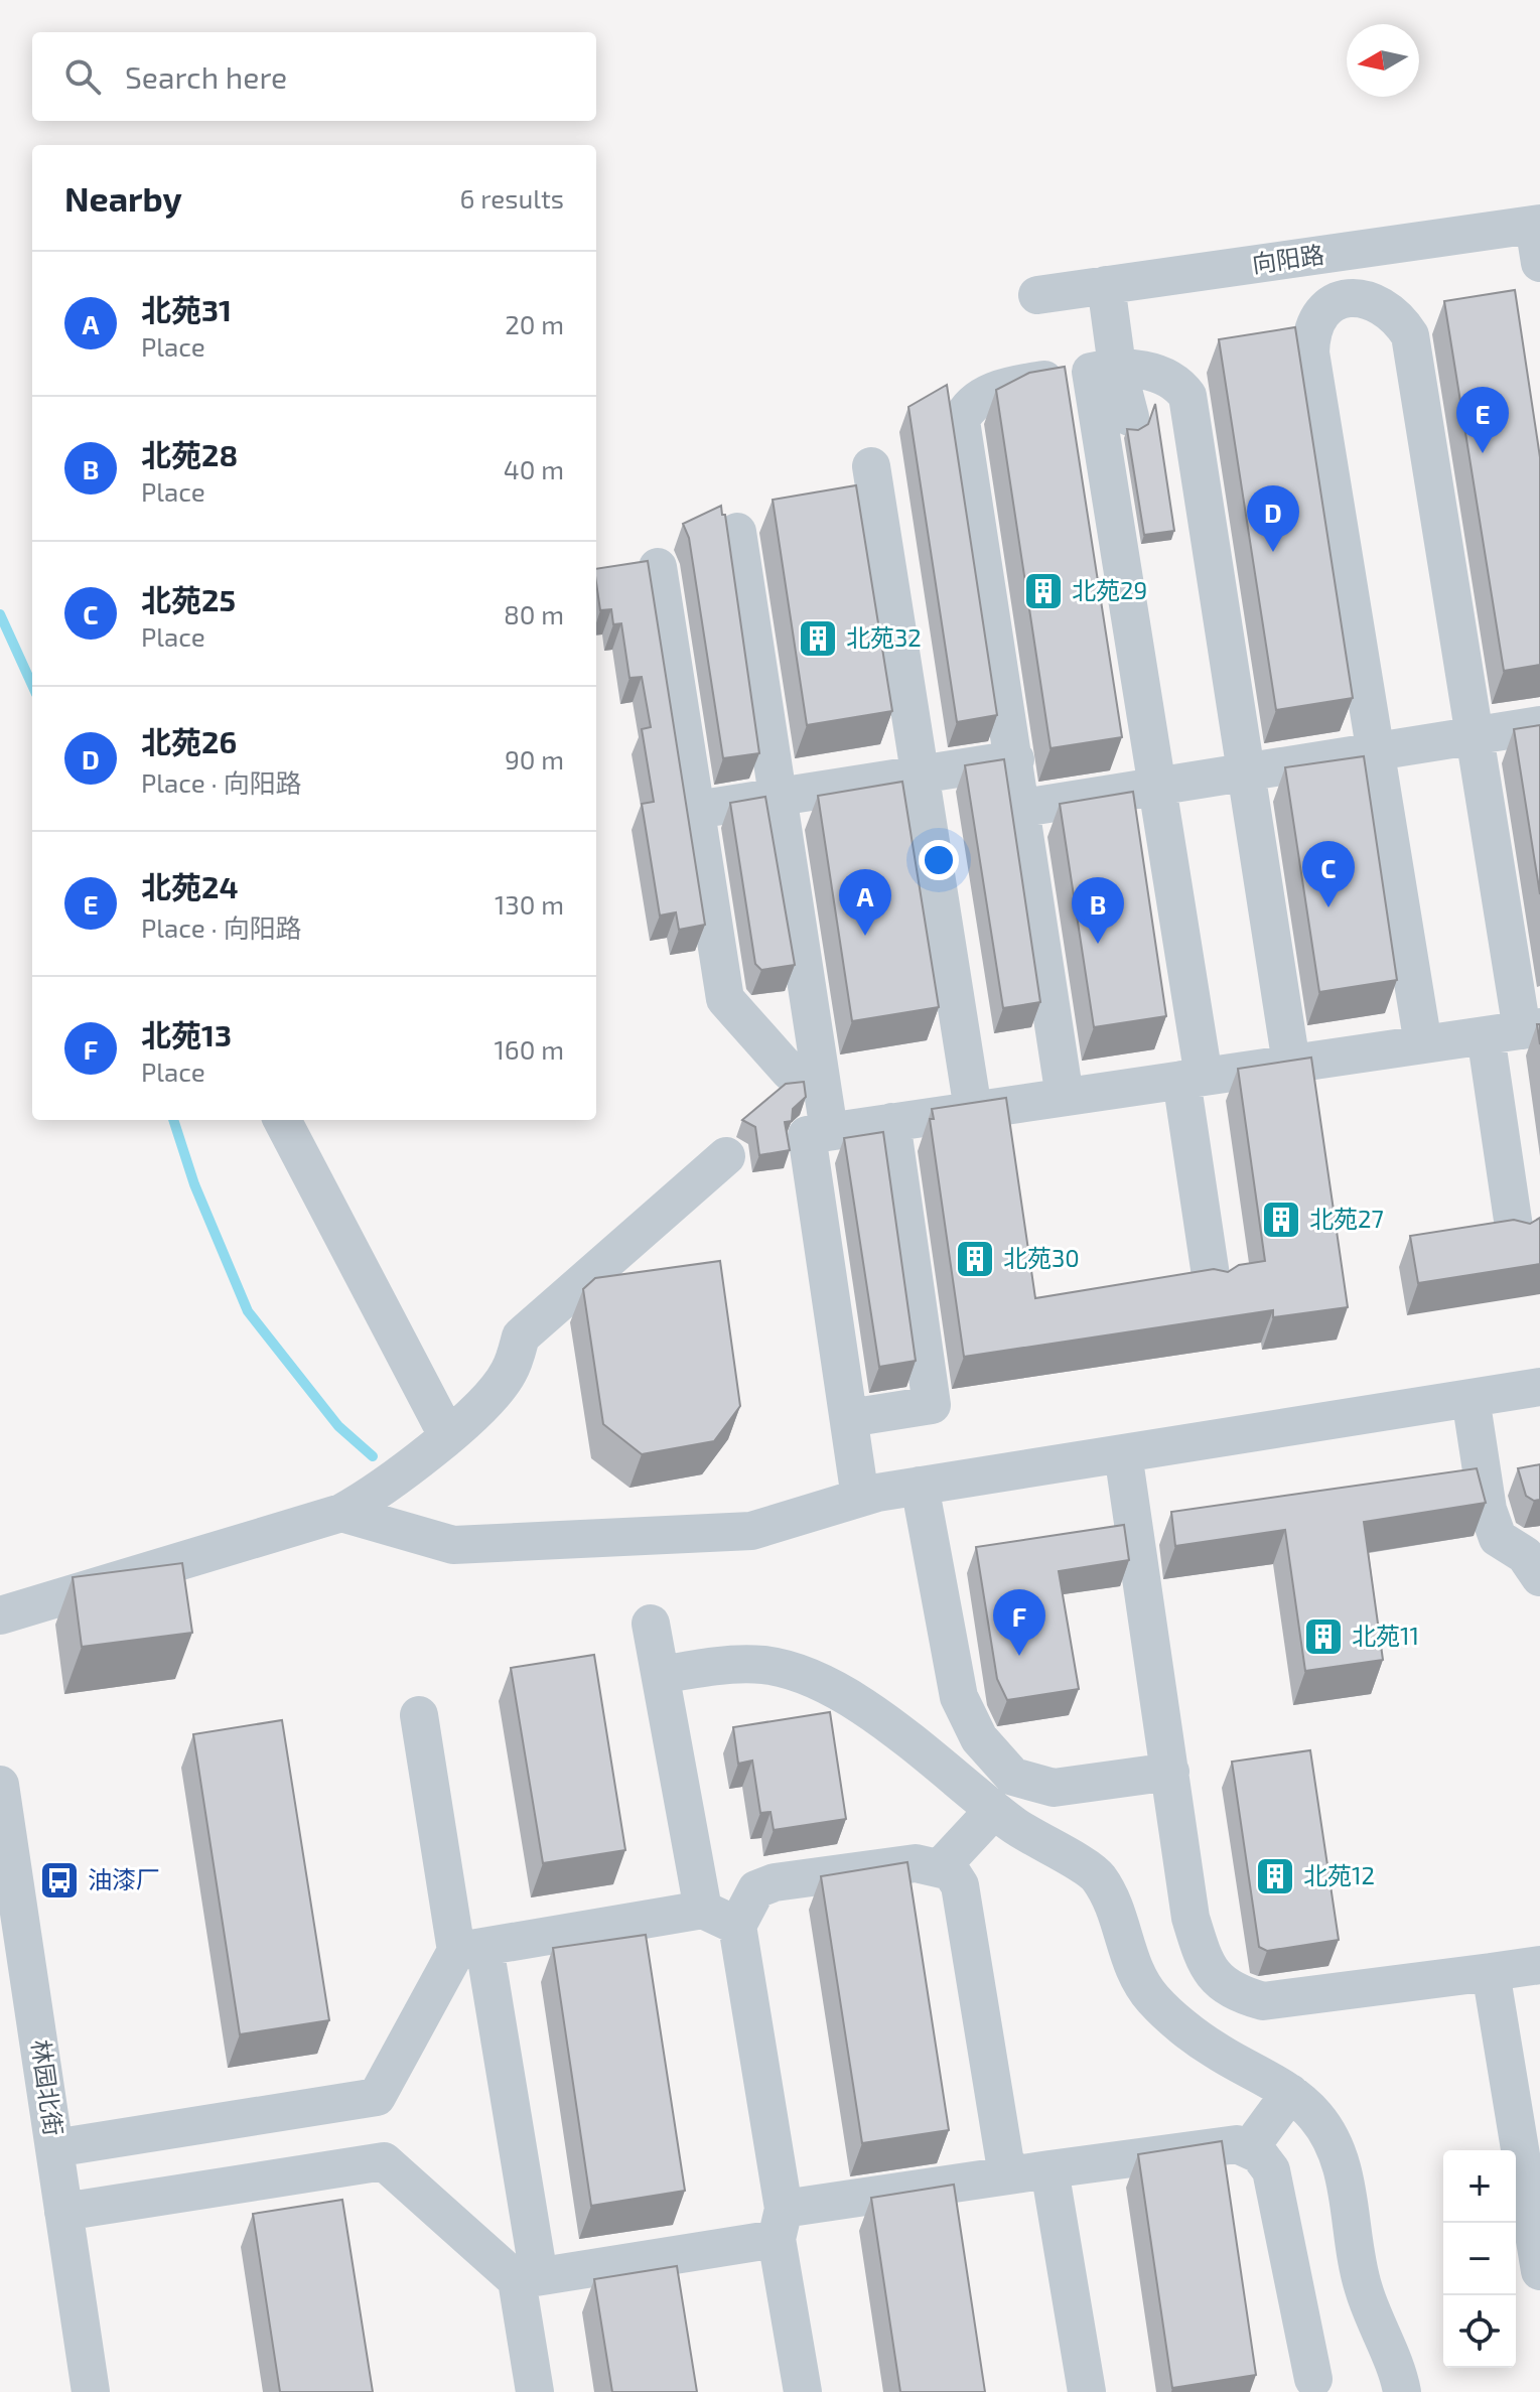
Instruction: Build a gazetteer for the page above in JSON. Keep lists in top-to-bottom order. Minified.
{"streets":{"street":["向阳路","林园北街"]},"places":{"building":["北苑29","北苑32","北苑27","北苑30","北苑11","北苑12"],"bus stop":["油漆厂"]},"north":"left","page":{"search":"Search here","heading":["Nearby","6 results"],"list":[{"mark":"A","name":"北苑31","note":"Place","value":"20 m"},{"mark":"B","name":"北苑28","note":"Place","value":"40 m"},{"mark":"C","name":"北苑25","note":"Place","value":"80 m"},{"mark":"D","name":"北苑26","note":"Place · 向阳路","value":"90 m"},{"mark":"E","name":"北苑24","note":"Place · 向阳路","value":"130 m"},{"mark":"F","name":"北苑13","note":"Place","value":"160 m"}],"pins":["E","D","C","A","B","F"],"map_buttons":["+","−"]}}
